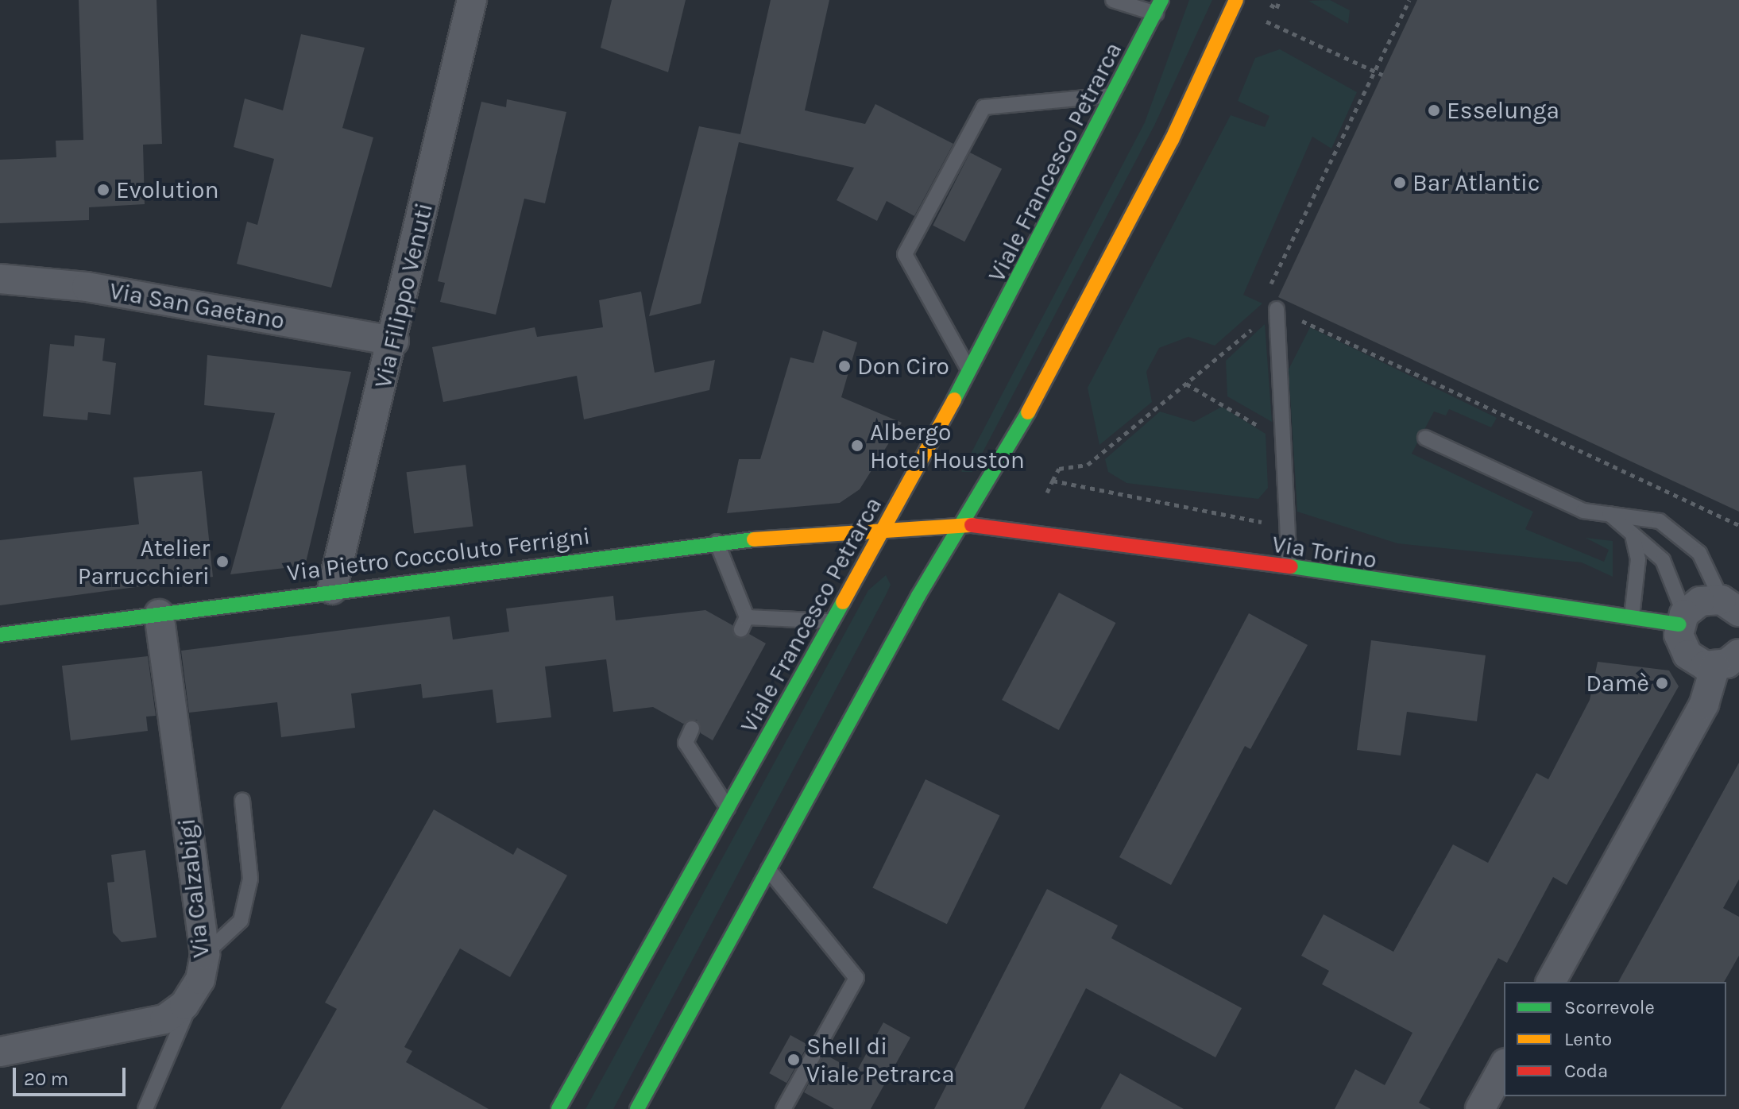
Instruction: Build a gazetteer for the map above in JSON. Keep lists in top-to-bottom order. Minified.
{"streets":{"main road":["Viale Francesco Petrarca","Via Torino","Via Pietro Coccoluto Ferrigni"],"street":["Via Filippo Venuti","Via San Gaetano","Via Calzabigi"]},"crossings":[["Viale Francesco Petrarca","Via Torino"],["Viale Francesco Petrarca","Via Pietro Coccoluto Ferrigni"],["Via Filippo Venuti","Via San Gaetano"],["Via Filippo Venuti","Via Pietro Coccoluto Ferrigni"],["Via Torino","Via Pietro Coccoluto Ferrigni"],["Via Pietro Coccoluto Ferrigni","Via Calzabigi"]],"places":["Esselunga","Bar Atlantic","Evolution","Don Ciro","Albergo Hotel Houston","Atelier Parrucchieri","Damè","Shell di Viale Petrarca"],"legend":["Scorrevole","Lento","Coda"],"scale_bar":"20 m"}
